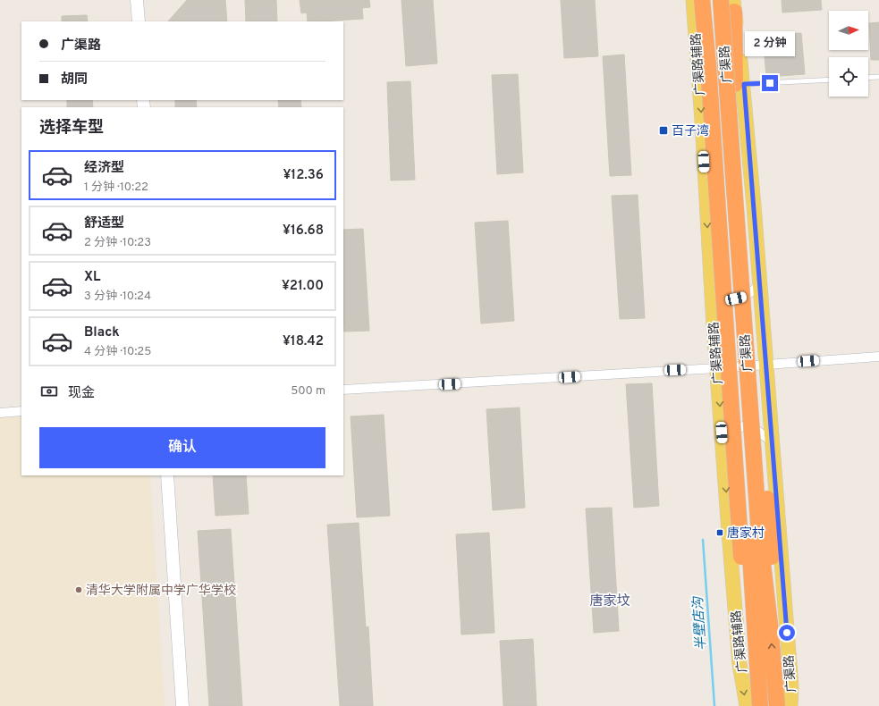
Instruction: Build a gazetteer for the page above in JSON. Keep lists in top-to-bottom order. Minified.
{"streets":{"highway":["广渠路"],"main road":["广渠路辅路"]},"one_way":["广渠路辅路"],"districts":["唐家坟"],"water":["半壁店沟"],"places":{"transit":["百子湾","唐家村"],"other":["清华大学附属中学广华学校"]},"north":"right","page":{"banner":["广渠路","胡同"],"bubble":"2 分钟","heading":"选择车型","list":[{"name":"经济型","note":"1 分钟 · 10:22","value":"¥12.36"},{"name":"舒适型","note":"2 分钟 · 10:23","value":"¥16.68"},{"name":"XL","note":"3 分钟 · 10:24","value":"¥21.00"},{"name":"Black","note":"4 分钟 · 10:25","value":"¥18.42"}],"pay":["现金","500 m"],"buttons":"确认"}}
